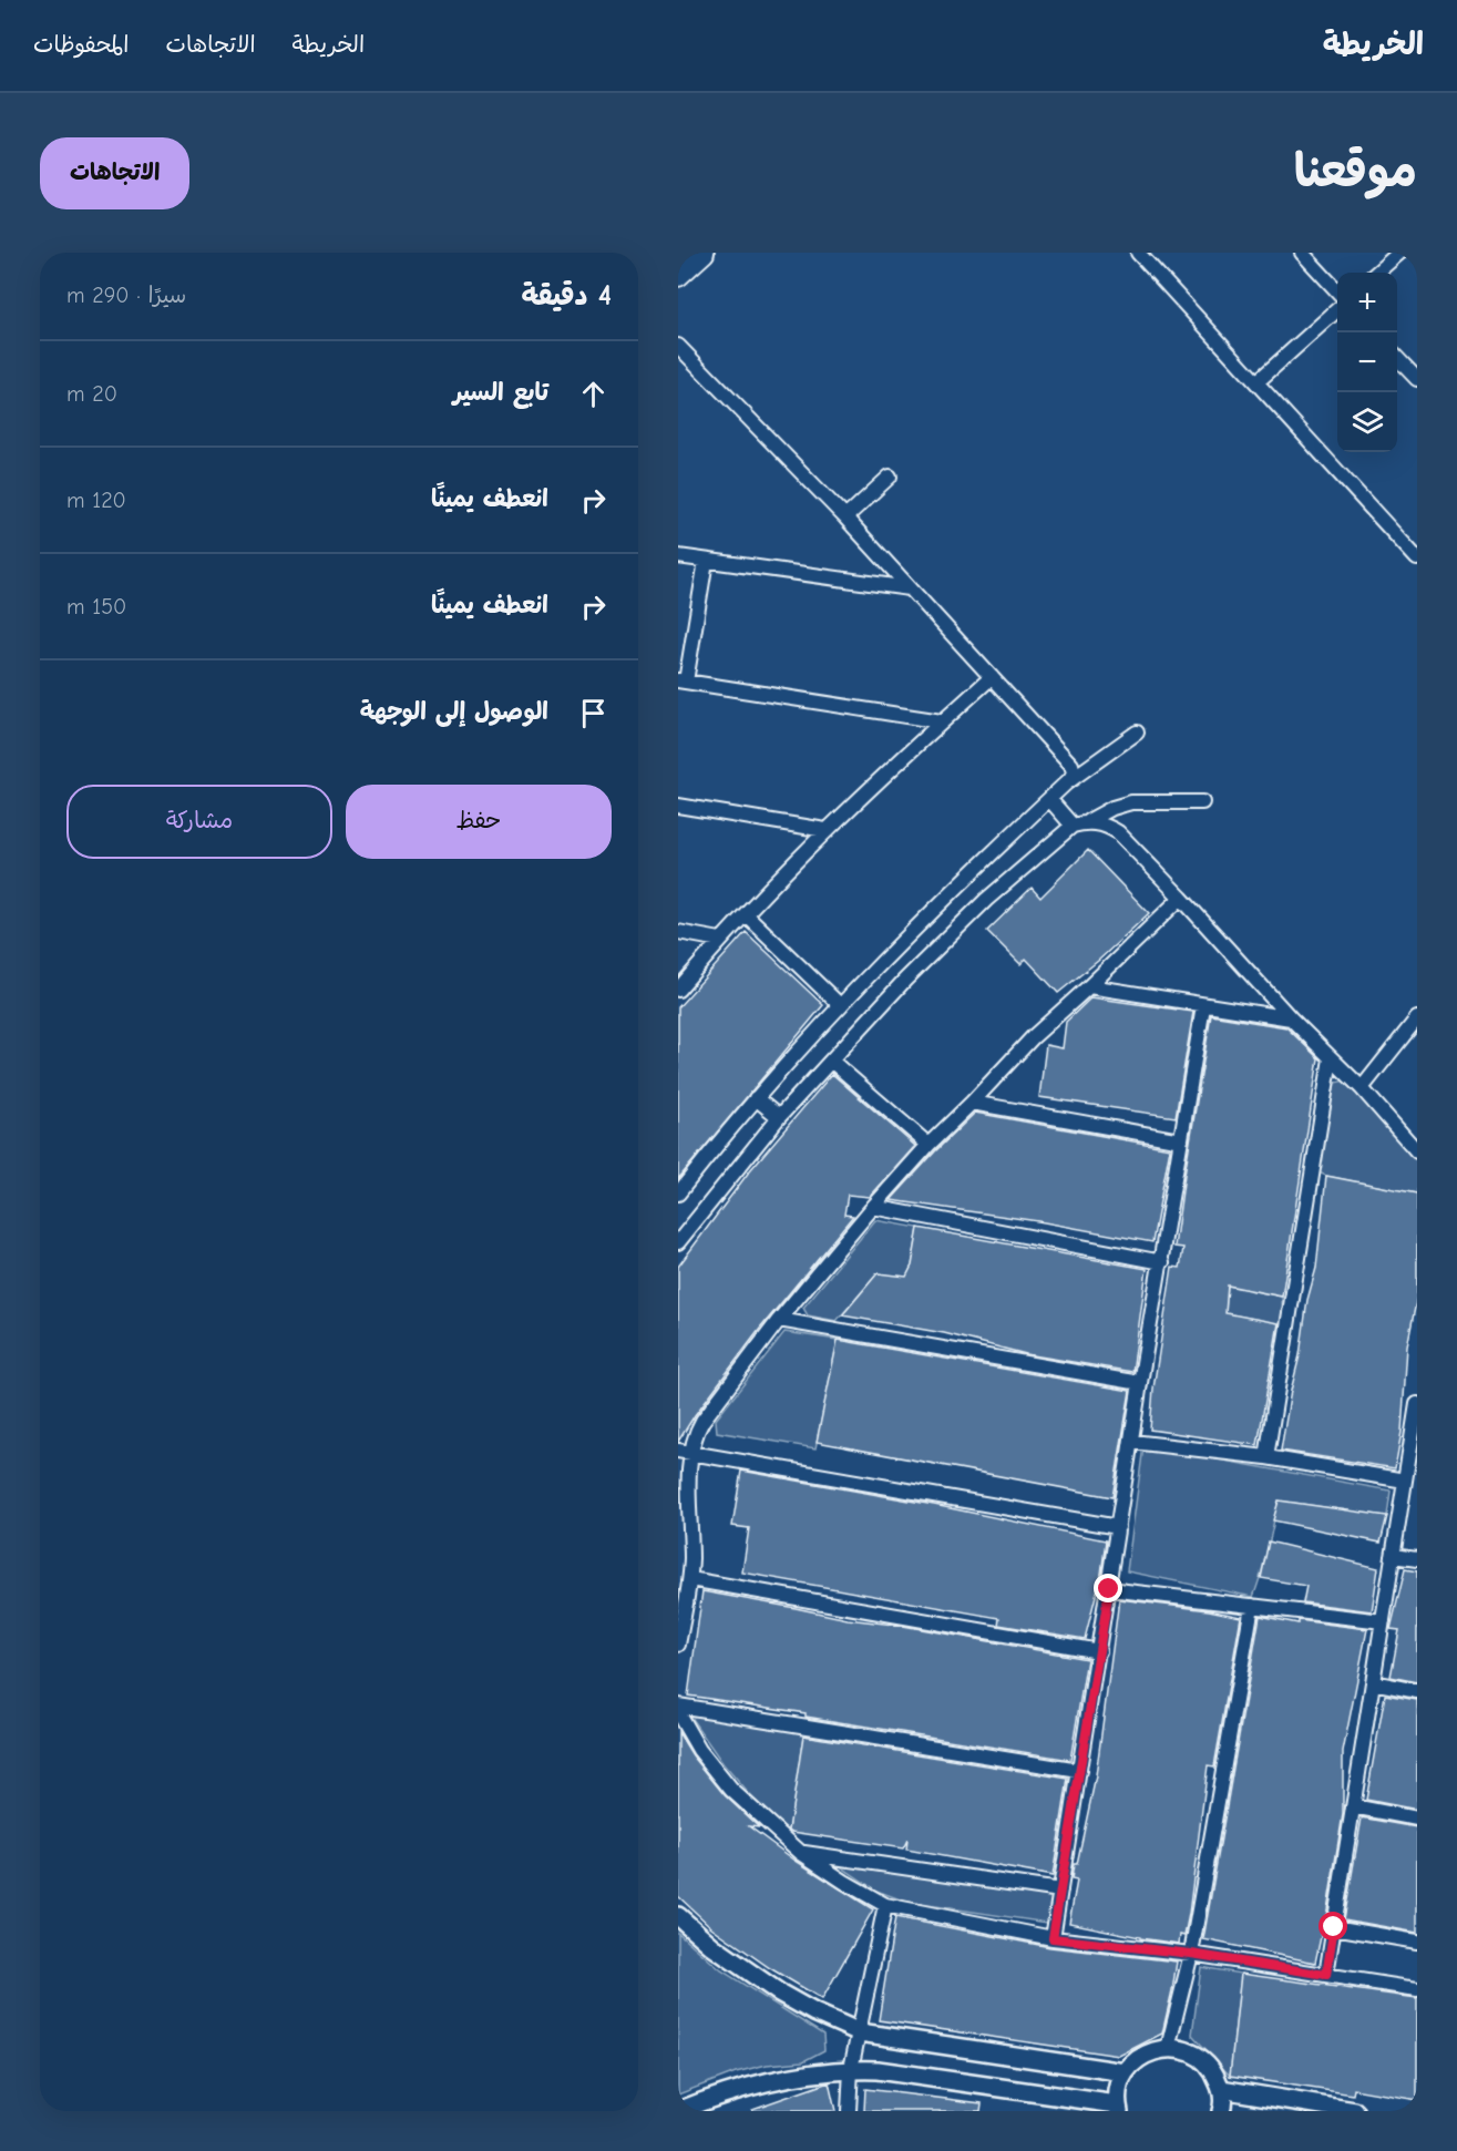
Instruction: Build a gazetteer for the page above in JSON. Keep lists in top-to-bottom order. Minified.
{"page":{"header":"الخريطة","nav":["الخريطة","الاتجاهات","المحفوظات"],"title":"موقعنا","buttons":["الاتجاهات",["حفظ","مشاركة"]],"heading":["4 دقيقة","سيرًا · 290 m"],"map_buttons":["+","−"],"list":[["تابع السير","20 m"],["انعطف يمينًا","120 m"],["انعطف يمينًا","150 m"],"الوصول إلى الوجهة"]}}
